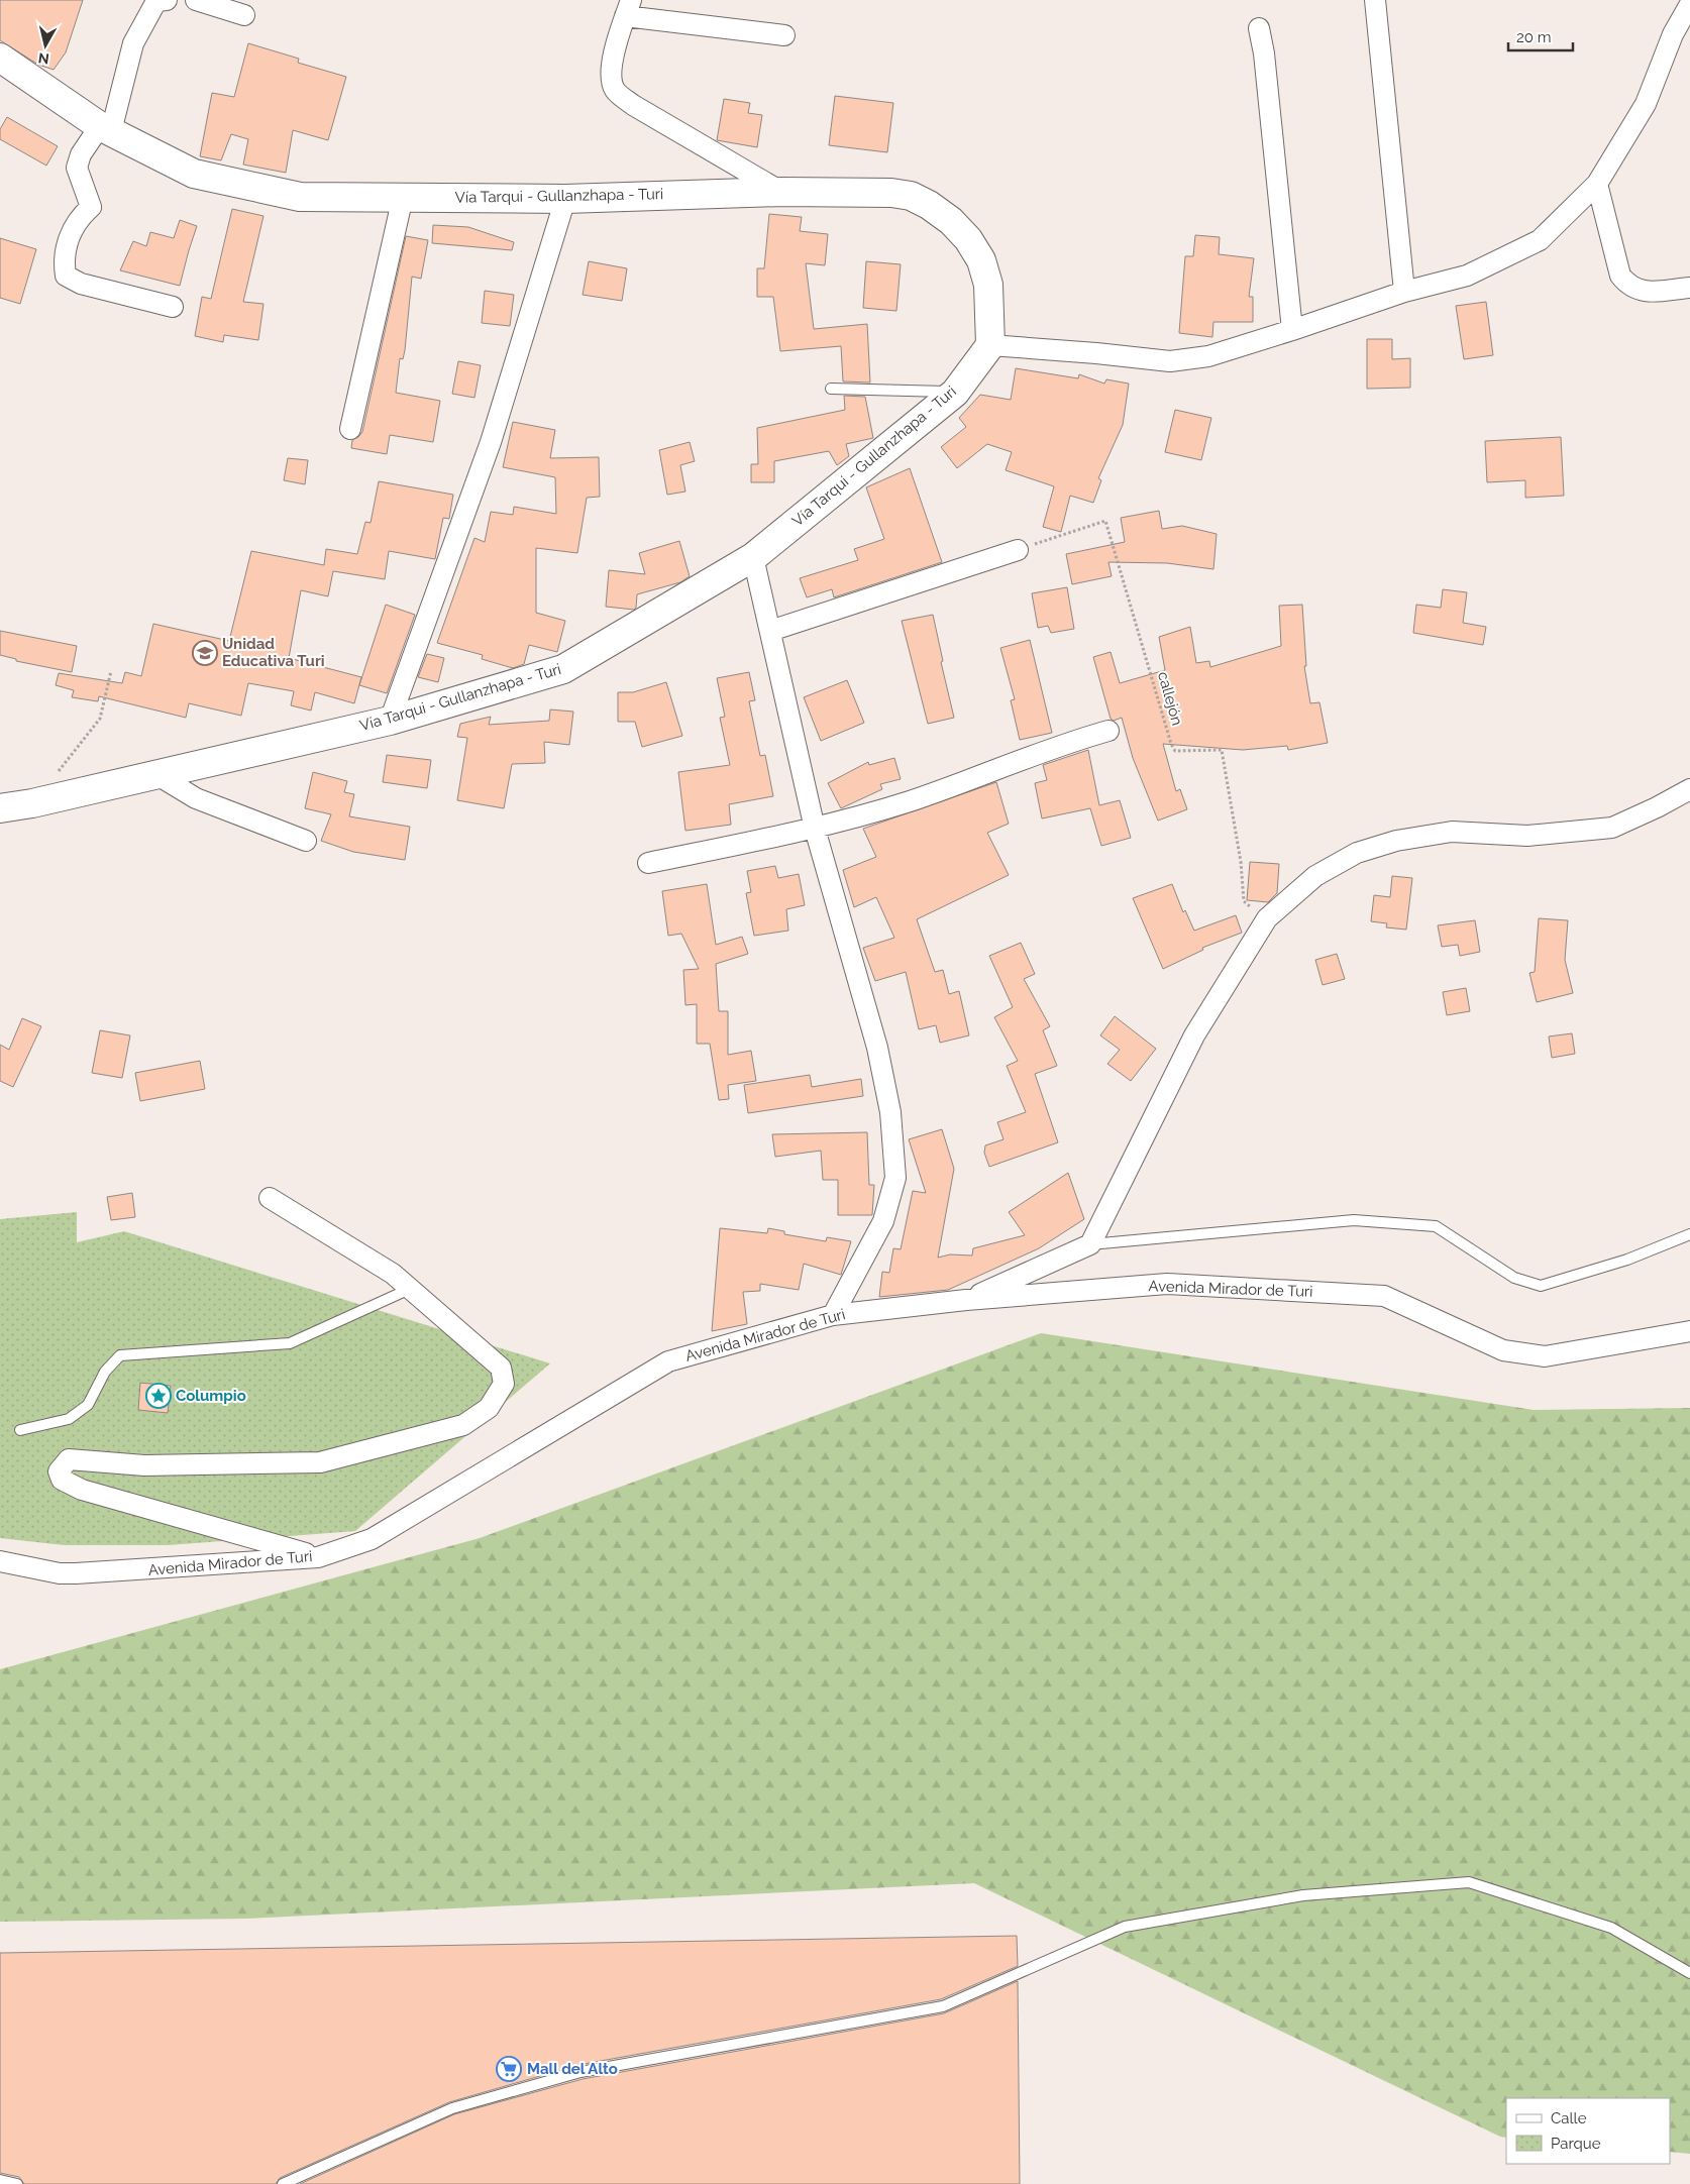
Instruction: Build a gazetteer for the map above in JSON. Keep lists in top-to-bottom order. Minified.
{"streets":{"main road":["Vía Tarqui - Gullanzhapa - Turi"],"street":["Avenida Mirador de Turi"],"path":["callejón"]},"places":{"school or university":["Unidad Educativa Turi"],"place":["Columpio"],"supermarket":["Mall del Alto"]},"legend":["Calle","Parque"],"scale_bar":"20 m","north":"bottom"}
